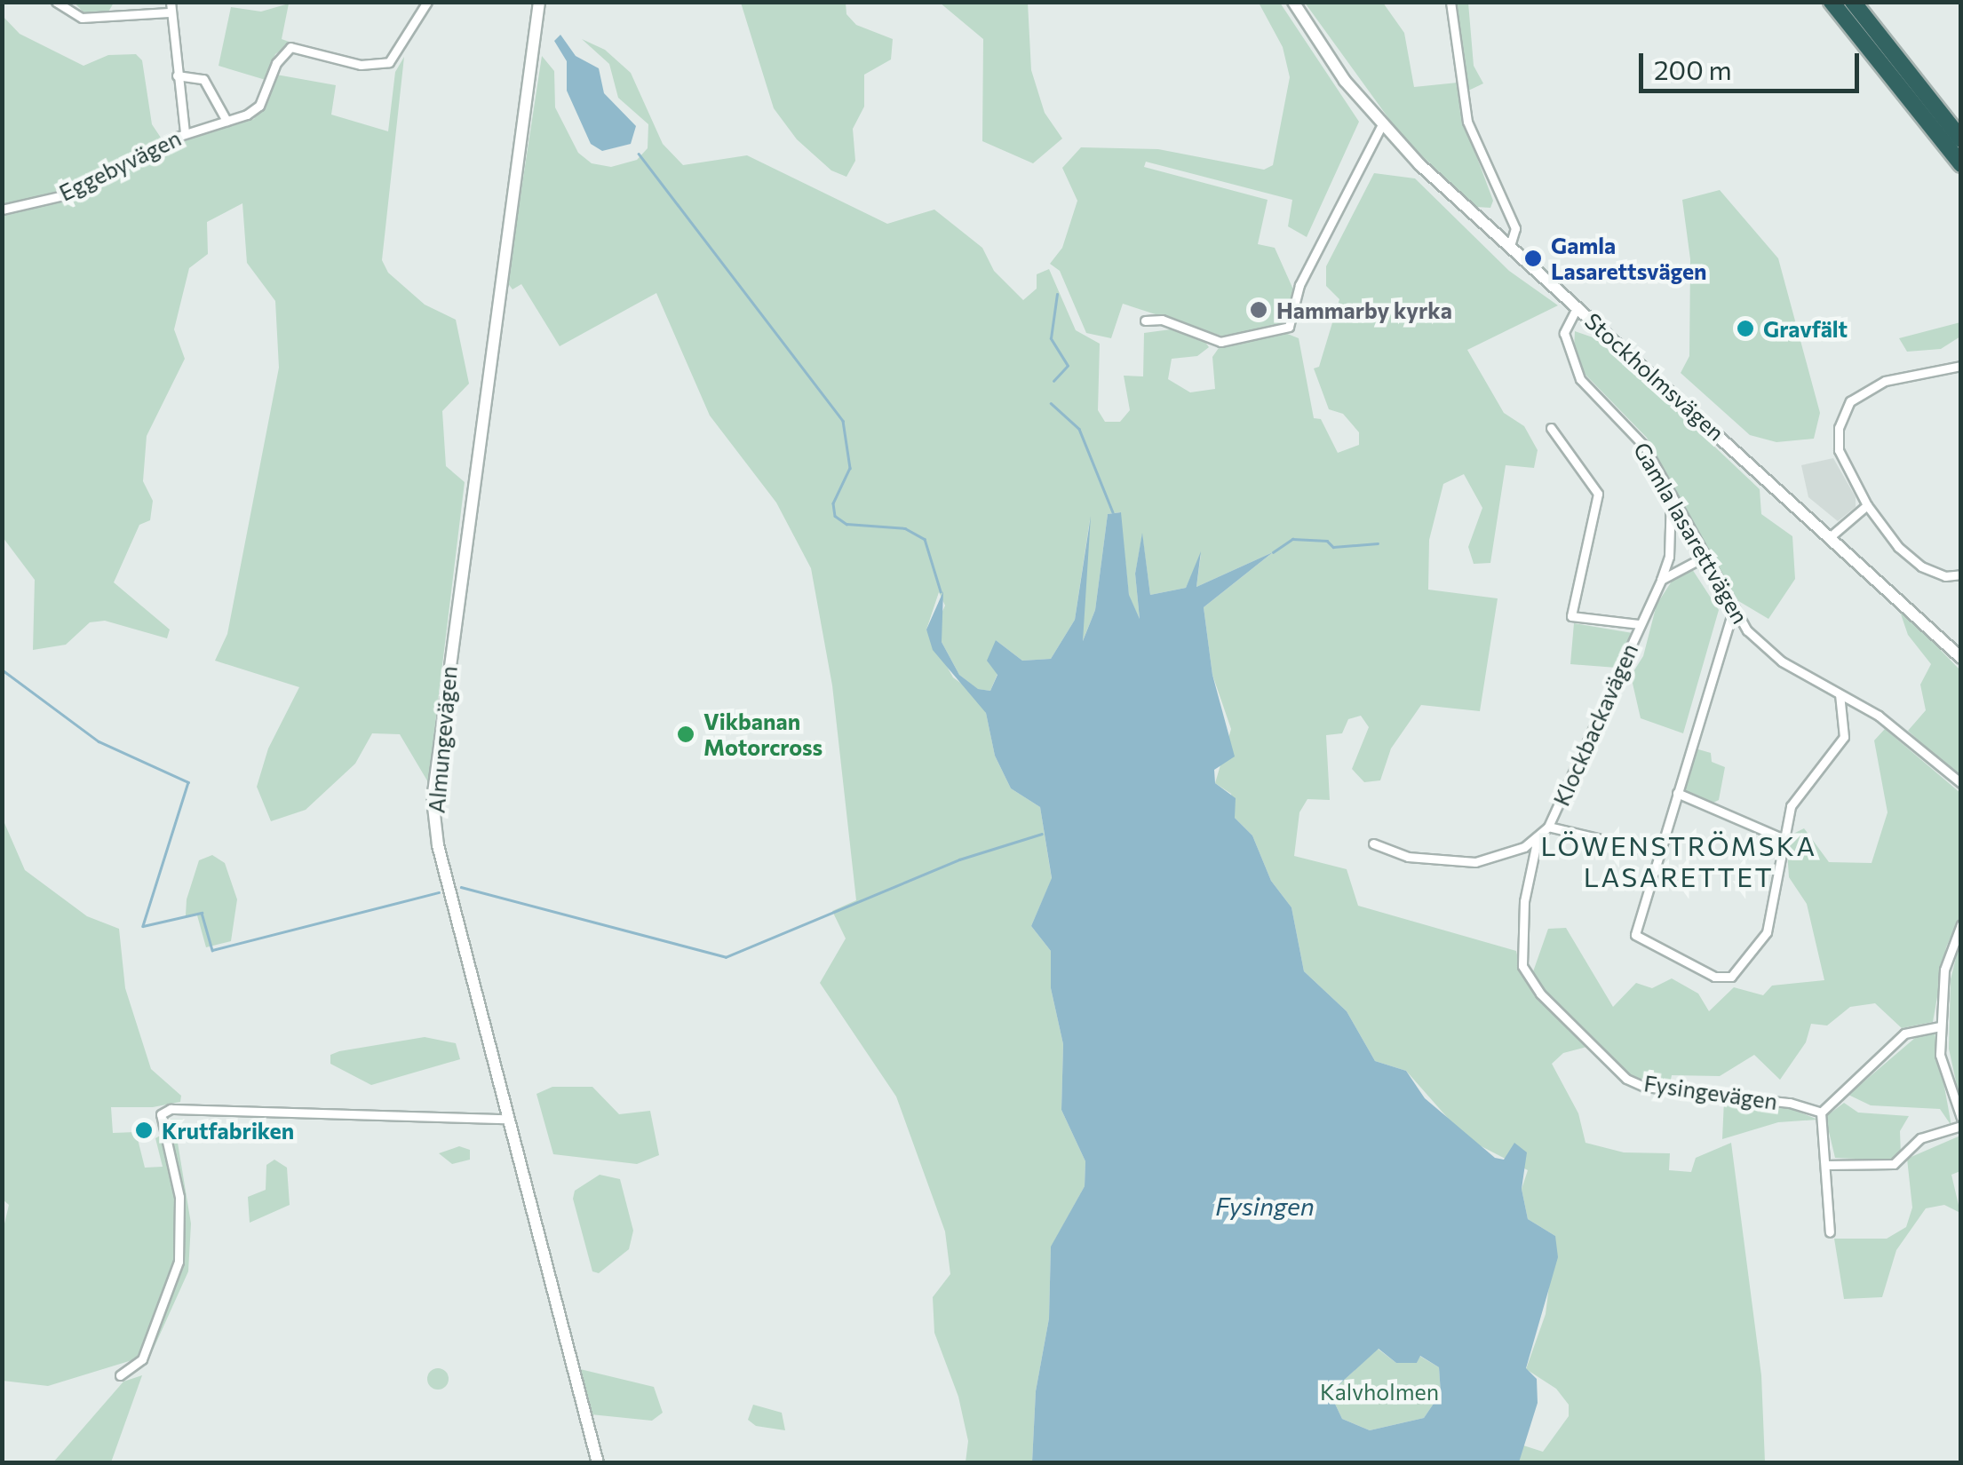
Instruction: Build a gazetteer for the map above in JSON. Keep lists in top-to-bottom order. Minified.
{"streets":{"street":["Eggebyvägen","Stockholmsvägen","Gamla lasarettvägen","Klockbackavägen","Almungevägen","Fysingevägen"]},"crossings":[["Stockholmsvägen","Gamla lasarettvägen"],["Gamla lasarettvägen","Klockbackavägen"],["Klockbackavägen","Fysingevägen"]],"districts":["LÖWENSTRÖMSKA LASARETTET"],"water":["Fysingen"],"parks":["Kalvholmen"],"places":["Gamla Lasarettsvägen","Hammarby kyrka","Gravfält","Vikbanan Motorcross","Krutfabriken"],"scale_bar":"200 m"}
